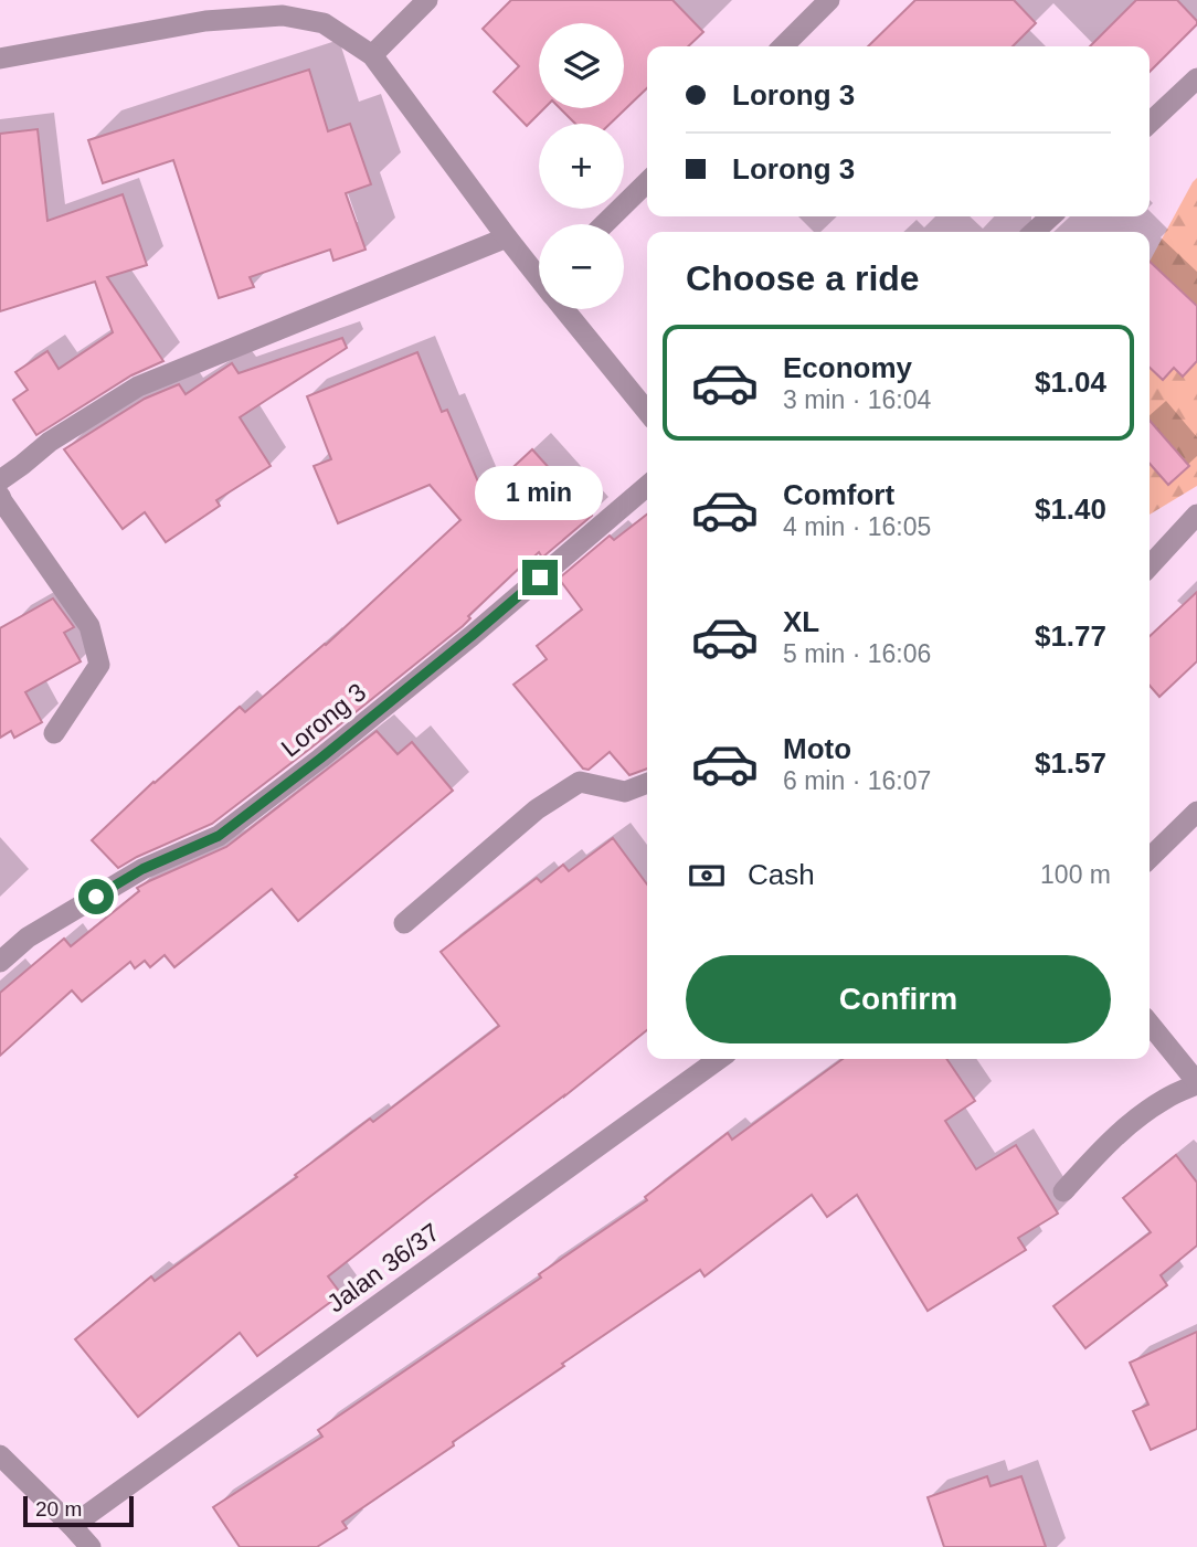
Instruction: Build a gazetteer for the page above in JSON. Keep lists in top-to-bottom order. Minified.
{"streets":{"street":["Lorong 3","Jalan 36/37"]},"scale_bar":"20 m","page":{"map_buttons":["+","−"],"banner":["Lorong 3","Lorong 3"],"heading":"Choose a ride","list":[{"name":"Economy","note":"3 min · 16:04","value":"$1.04"},{"name":"Comfort","note":"4 min · 16:05","value":"$1.40"},{"name":"XL","note":"5 min · 16:06","value":"$1.77"},{"name":"Moto","note":"6 min · 16:07","value":"$1.57"}],"bubble":"1 min","pay":["Cash","100 m"],"buttons":"Confirm","scale":"20 m"}}
